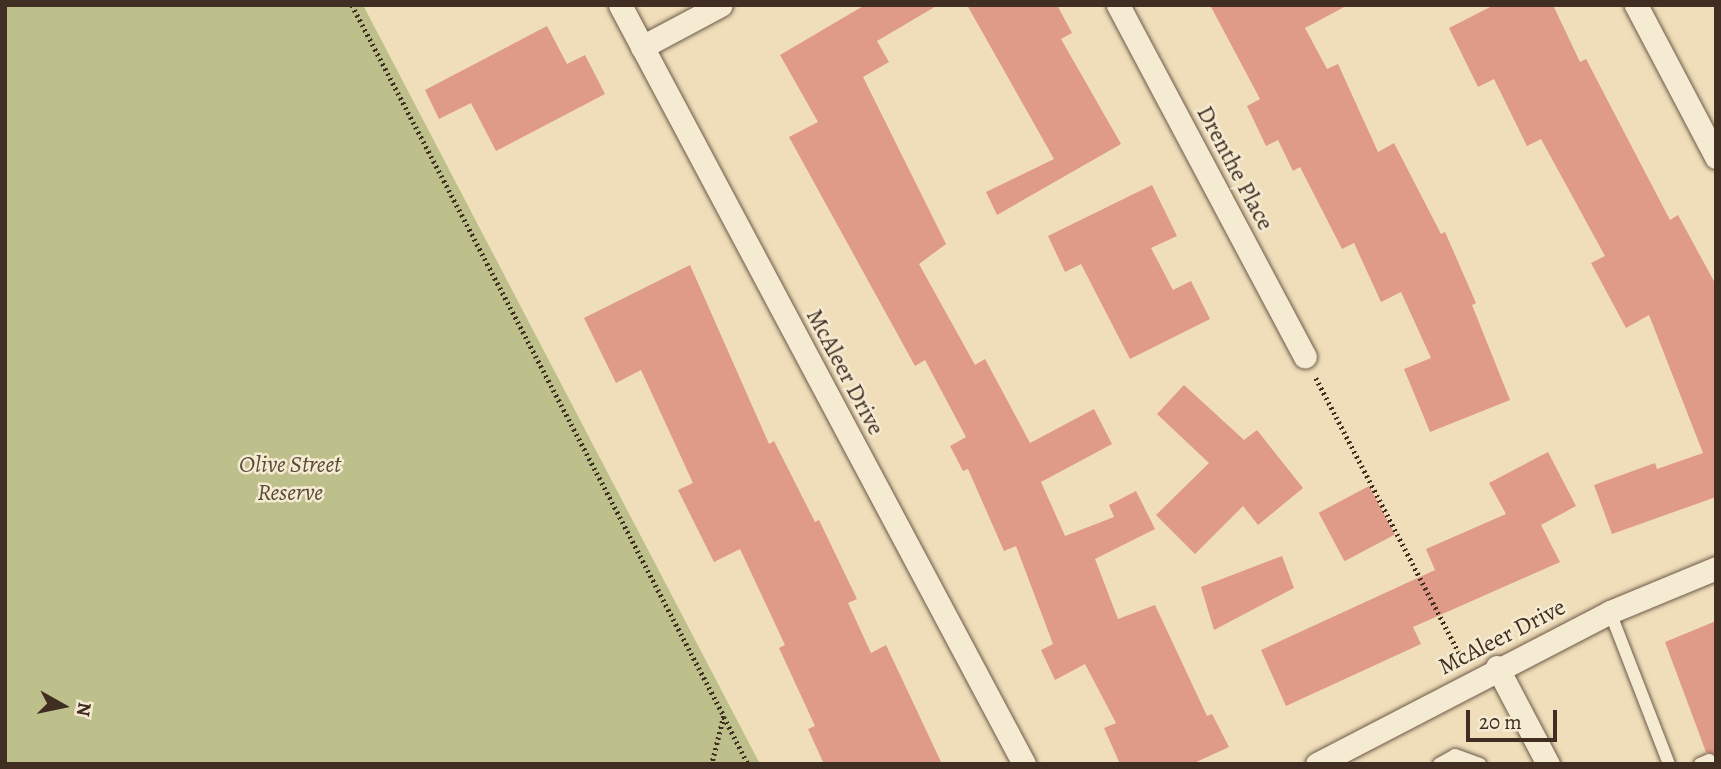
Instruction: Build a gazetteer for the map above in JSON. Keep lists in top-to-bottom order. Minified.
{"streets":{"street":["Drenthe Place","McAleer Drive"]},"parks":["Olive Street Reserve"],"scale_bar":"20 m","north":"right"}
